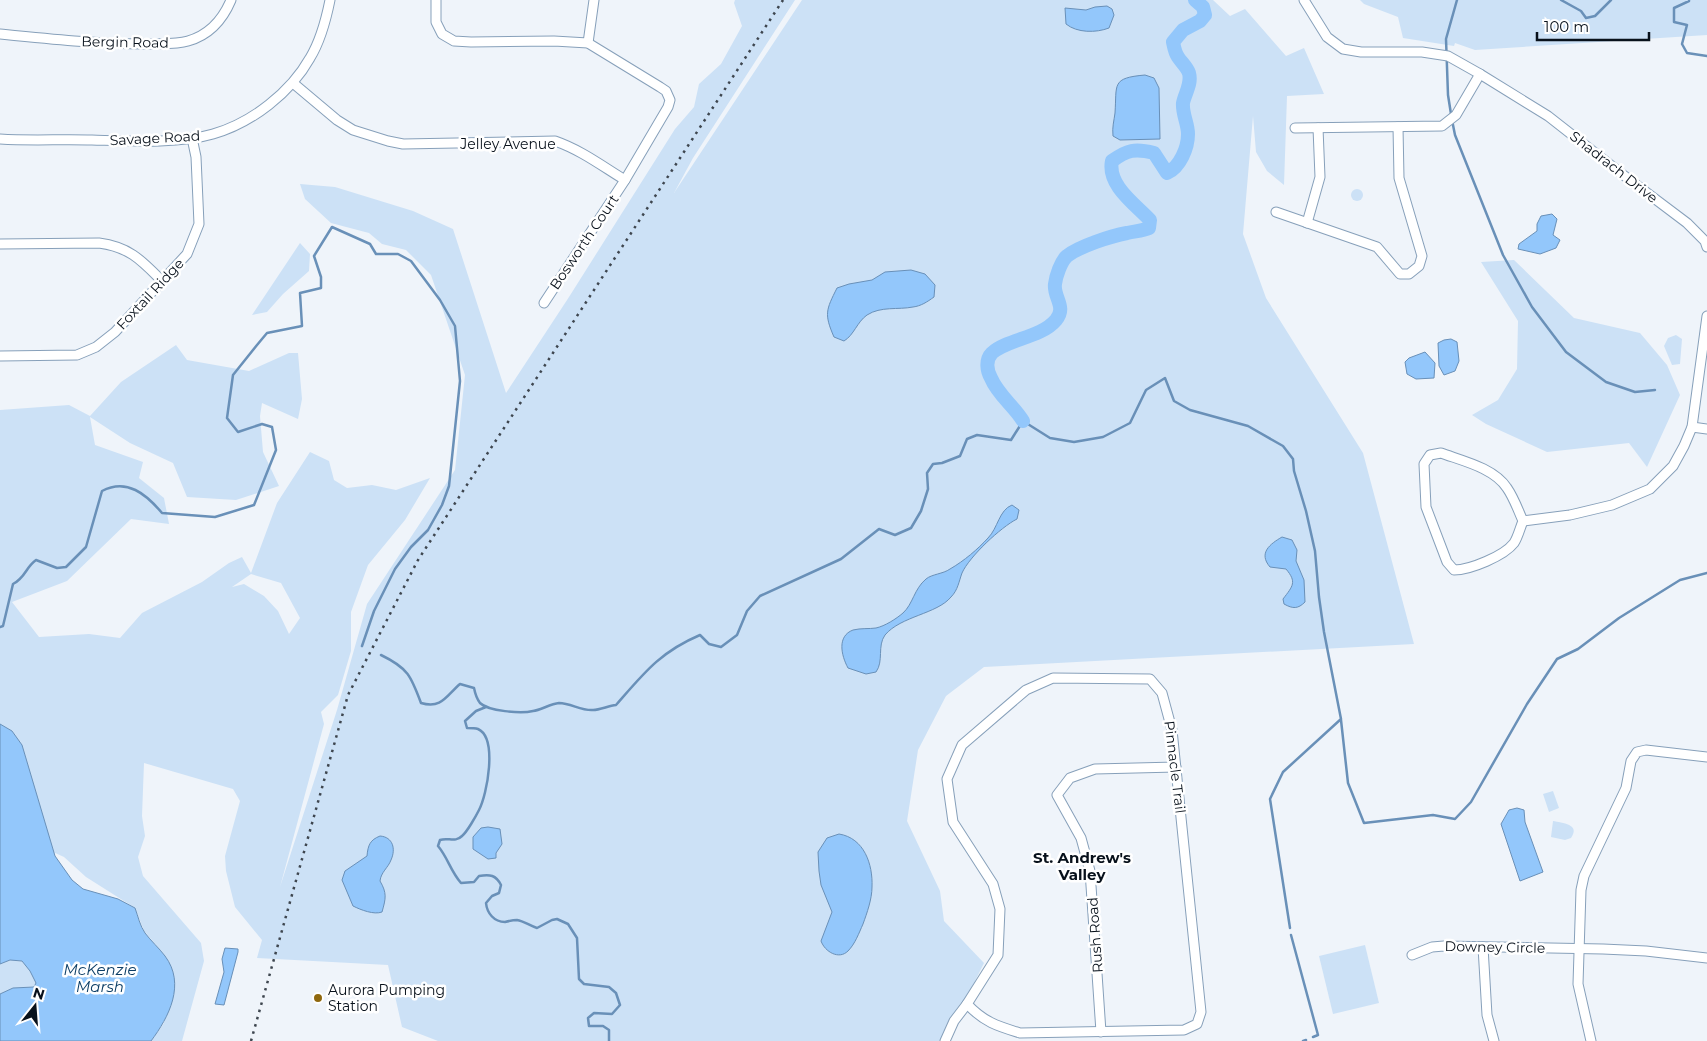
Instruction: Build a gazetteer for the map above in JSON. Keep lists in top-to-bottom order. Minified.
{"streets":{"street":["Bergin Road","Savage Road","Jelley Avenue","Shadrach Drive","Bosworth Court","Foxtail Ridge","Pinnacle Trail","Rush Road","Downey Circle"]},"crossings":[["Savage Road","Jelley Avenue"],["Savage Road","Foxtail Ridge"],["Jelley Avenue","Bosworth Court"],["Pinnacle Trail","Rush Road"]],"districts":["St. Andrew's Valley"],"water":["McKenzie Marsh"],"places":["Aurora Pumping Station"],"scale_bar":"100 m","north":"top"}
